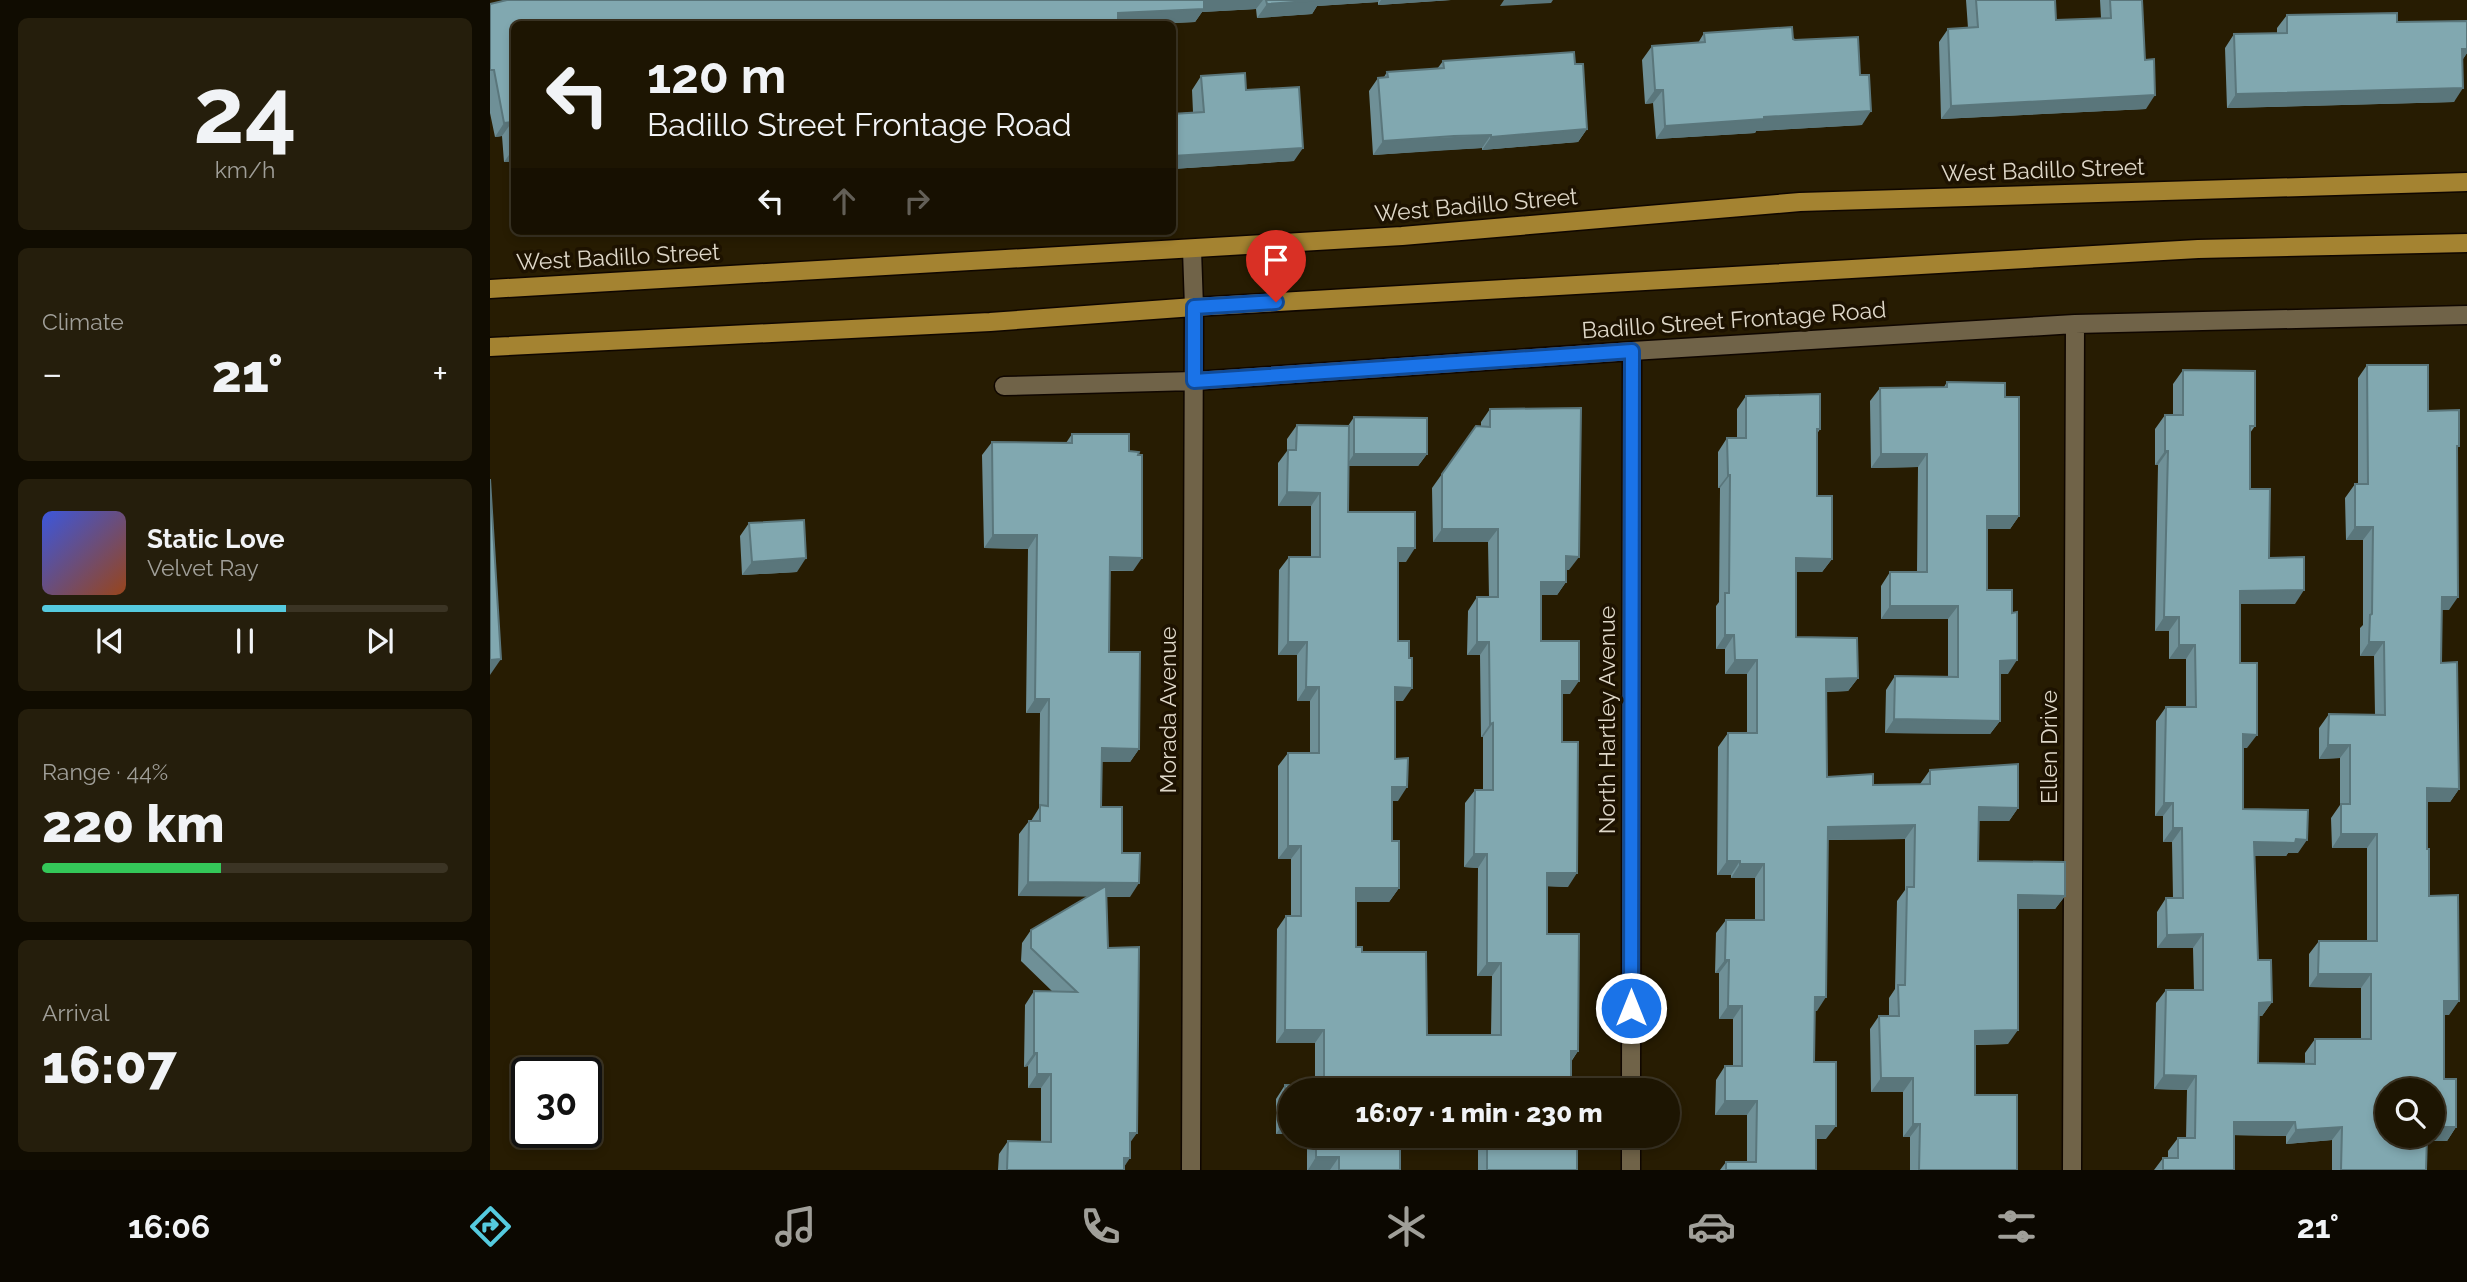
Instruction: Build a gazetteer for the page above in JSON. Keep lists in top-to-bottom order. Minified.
{"streets":{"main road":["West Badillo Street"],"street":["Badillo Street Frontage Road","Morada Avenue","North Hartley Avenue","Ellen Drive"]},"crossings":[["West Badillo Street","Morada Avenue"],["Badillo Street Frontage Road","Morada Avenue"],["Badillo Street Frontage Road","North Hartley Avenue"],["Badillo Street Frontage Road","Ellen Drive"]],"page":{"tile":[["24","km/h"],"Climate",["Range · 44%","220 km"],["Arrival","16:07"]],"turn":["120 m","Badillo Street Frontage Road"],"heat":["−","21°","+"],"song":["Static Love","Velvet Ray"],"limit":"30","trip":"16:07 · 1 min · 230 m","tabs":["16:06","21°"]}}
